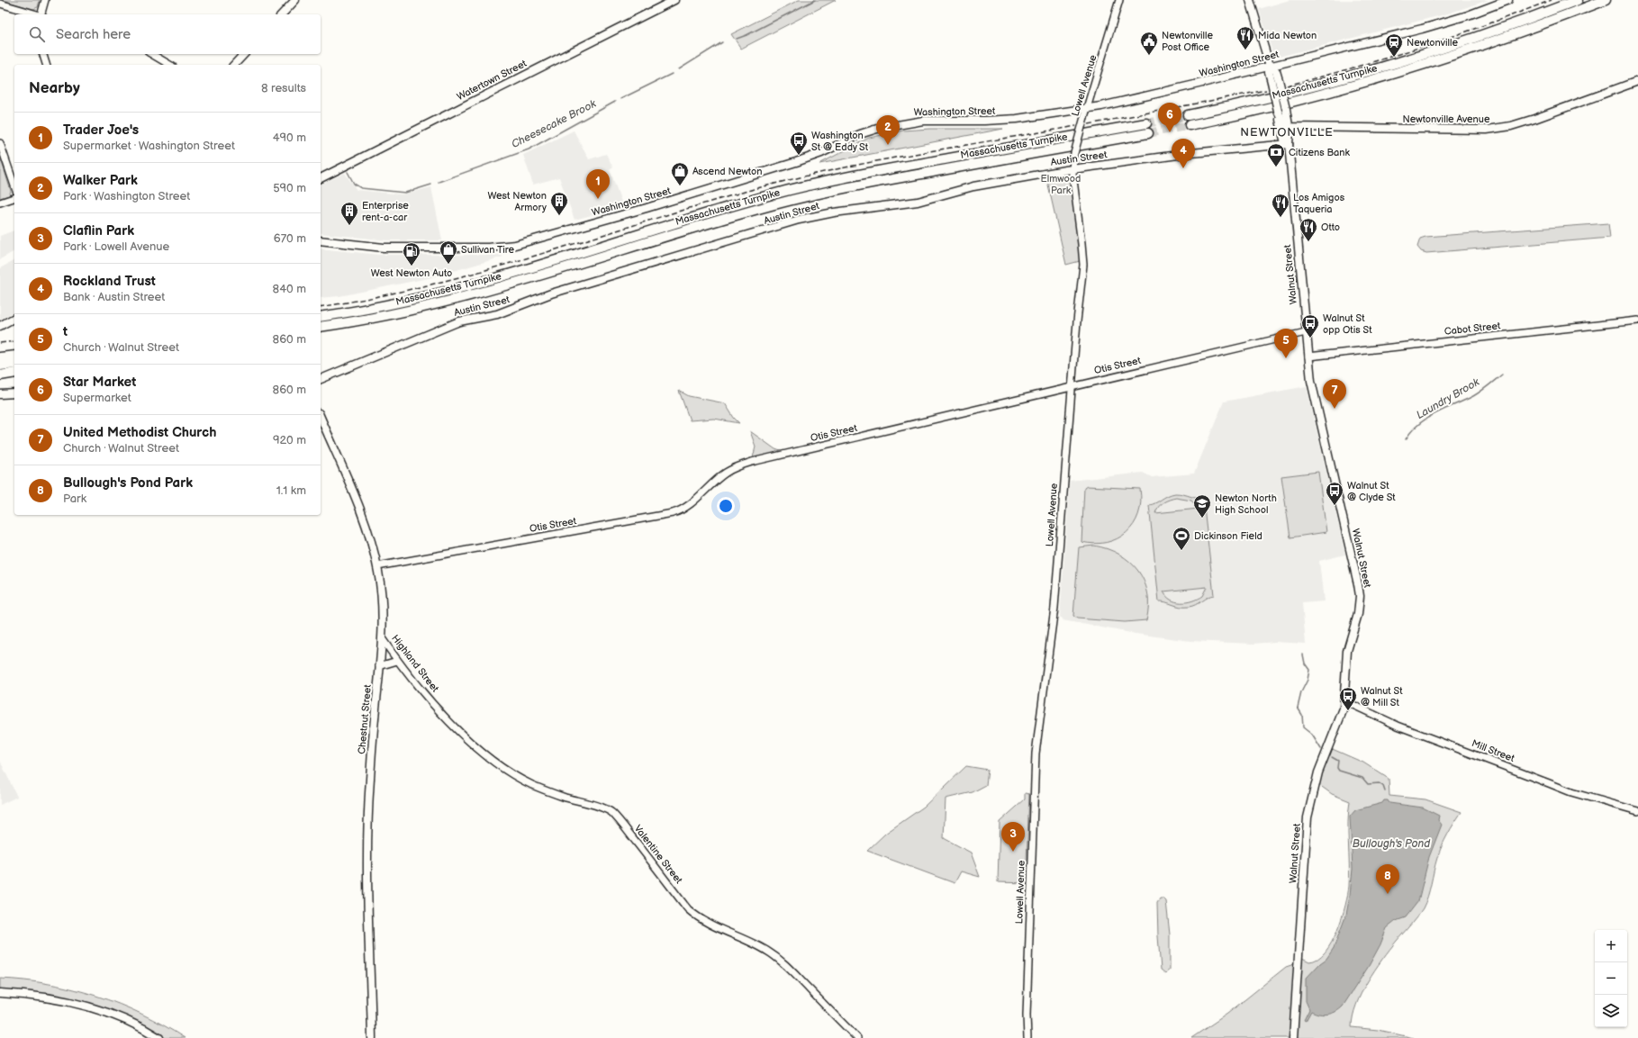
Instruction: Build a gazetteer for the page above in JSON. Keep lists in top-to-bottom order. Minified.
{"streets":{"highway":["Massachusetts Turnpike"],"main road":["Washington Street","Watertown Street","Newtonville Avenue","Austin Street","Walnut Street","Chestnut Street"],"street":["Lowell Avenue","Cabot Street","Otis Street","Highland Street","Mill Street","Valentine Street"]},"crossings":[["Washington Street","Lowell Avenue"],["Washington Street","Walnut Street"],["Lowell Avenue","Austin Street"],["Lowell Avenue","Otis Street"],["Newtonville Avenue","Walnut Street"],["Austin Street","Walnut Street"],["Walnut Street","Cabot Street"],["Walnut Street","Otis Street"],["Walnut Street","Mill Street"],["Otis Street","Chestnut Street"],["Highland Street","Chestnut Street"],["Highland Street","Valentine Street"]],"districts":["NEWTONVILLE"],"water":["Cheesecake Brook","Laundry Brook","Bullough's Pond"],"parks":["Elmwood Park"],"places":{"restaurant":["Mida Newton","Los Amigos Taqueria","Otto"],"public building":["Newtonville Post Office"],"station":["Newtonville"],"bus stop":["Washington St @ Eddy St","Walnut St opp Otis St","Walnut St @ Clyde St","Walnut St @ Mill St"],"bank":["Citizens Bank"],"shop":["Ascend Newton","Sullivan Tire"],"building":["West Newton Armory","Enterprise rent-a-car"],"fuel station":["West Newton Auto"],"school or university":["Newton North High School"],"sports":["Dickinson Field"]},"page":{"search":"Search here","heading":["Nearby","8 results"],"pins":["6","2","4","1","5","7","3","8"],"list":[{"mark":"1","name":"Trader Joe's","note":"Supermarket · Washington Street","value":"490 m"},{"mark":"2","name":"Walker Park","note":"Park · Washington Street","value":"590 m"},{"mark":"3","name":"Claflin Park","note":"Park · Lowell Avenue","value":"670 m"},{"mark":"4","name":"Rockland Trust","note":"Bank · Austin Street","value":"840 m"},{"mark":"5","name":"t","note":"Church · Walnut Street","value":"860 m"},{"mark":"6","name":"Star Market","note":"Supermarket","value":"860 m"},{"mark":"7","name":"United Methodist Church","note":"Church · Walnut Street","value":"920 m"},{"mark":"8","name":"Bullough's Pond Park","note":"Park","value":"1.1 km"}],"map_buttons":["+","−"]}}
